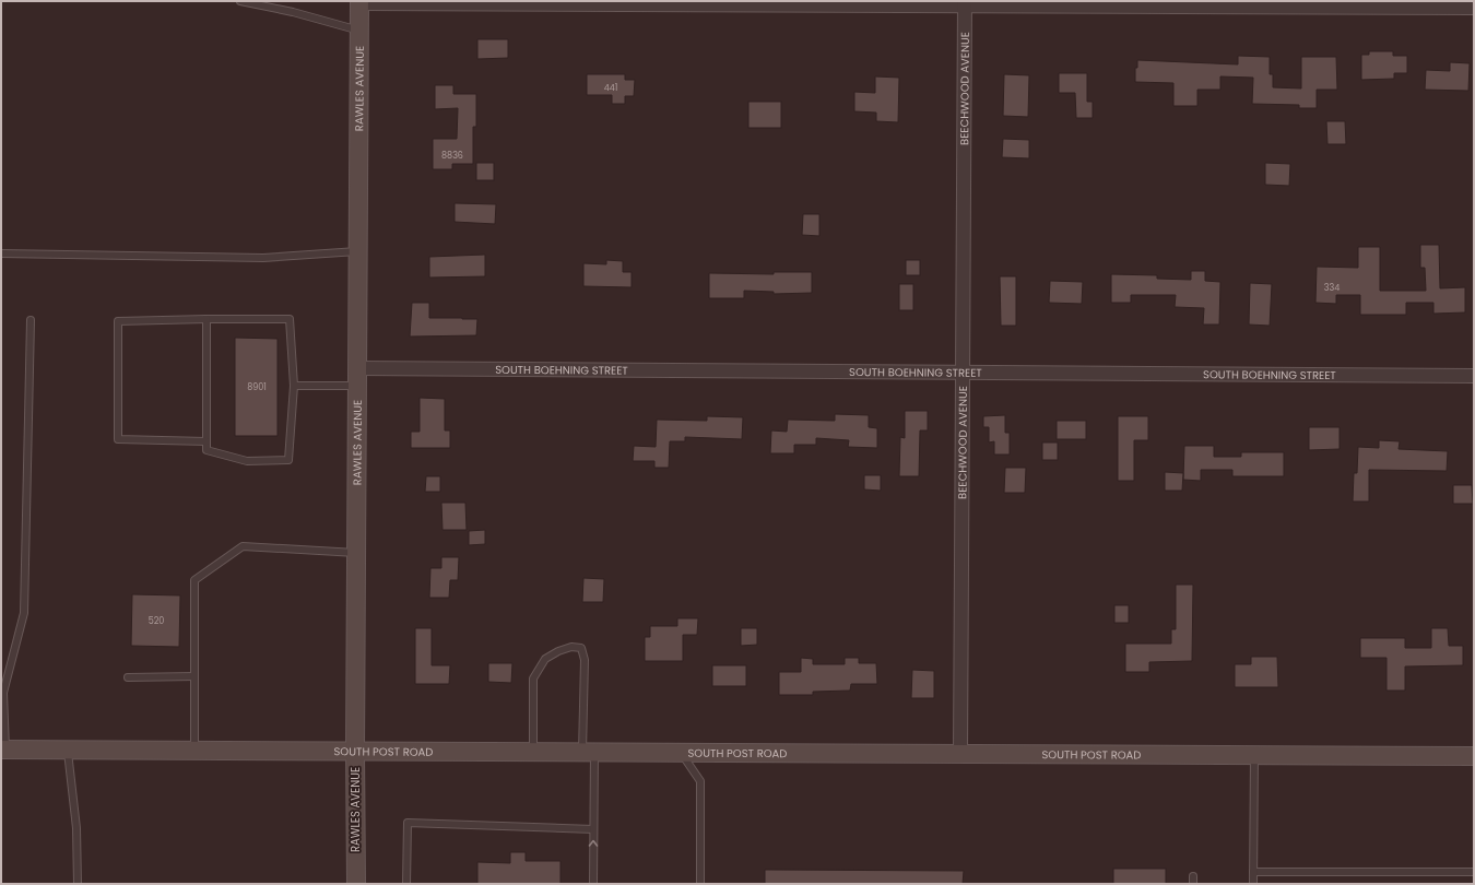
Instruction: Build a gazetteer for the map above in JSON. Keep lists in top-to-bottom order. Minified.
{"streets":{"main road":["RAWLES AVENUE","SOUTH POST ROAD"],"street":["BEECHWOOD AVENUE","SOUTH BOEHNING STREET"]},"crossings":[["RAWLES AVENUE","SOUTH BOEHNING STREET"],["RAWLES AVENUE","SOUTH POST ROAD"],["BEECHWOOD AVENUE","SOUTH BOEHNING STREET"],["BEECHWOOD AVENUE","SOUTH POST ROAD"]],"house_numbers":["441","8836","334","8901","520"]}
